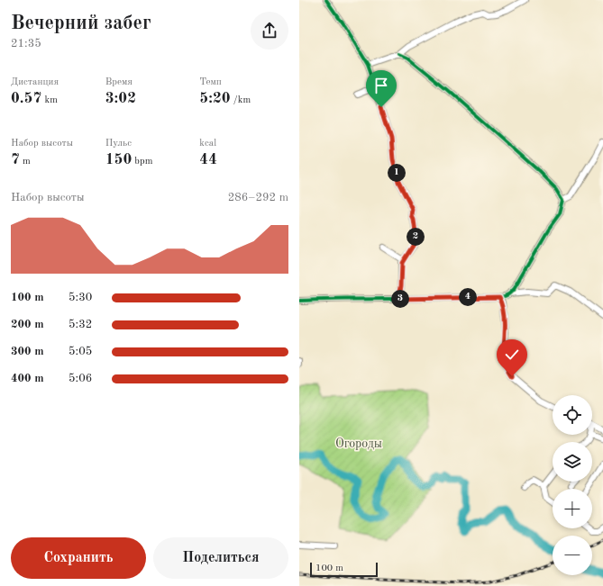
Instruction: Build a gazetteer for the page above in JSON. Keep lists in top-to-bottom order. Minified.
{"parks":["Огороды"],"scale_bar":"100 m","page":{"heading":["Вечерний забег","21:35"],"stats":[["Дистанция","0.57 km"],["Время","3:02"],["Темп","5:20 /km"],["Набор высоты","7 m"],["Пульс","150 bpm"],["kcal","44"]],"pins":["1","2","4","3"],"chart":["Набор высоты","286–292 m"],"list":[{"name":"100 m","note":"5:30"},{"name":"200 m","note":"5:32"},{"name":"300 m","note":"5:05"},{"name":"400 m","note":"5:06"}],"map_buttons":["+","−"],"buttons":["Сохранить","Поделиться"],"scale":"100 m"}}
